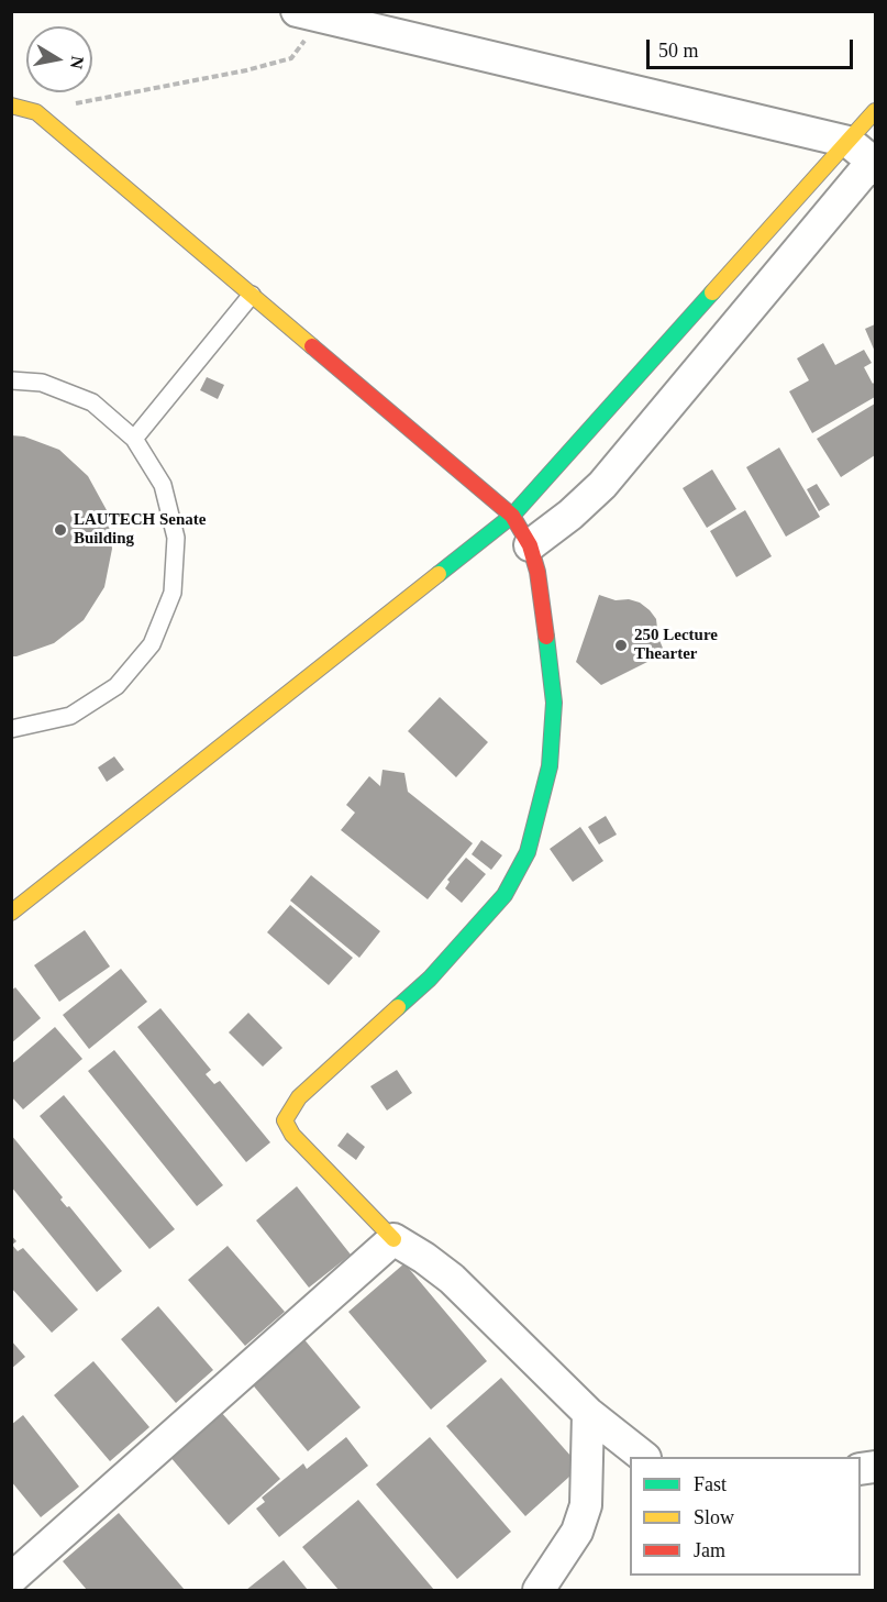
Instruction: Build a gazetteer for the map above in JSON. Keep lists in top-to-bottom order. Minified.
{"places":["LAUTECH Senate Building","250 Lecture Thearter"],"legend":["Fast","Slow","Jam"],"scale_bar":"50 m","north":"right"}
